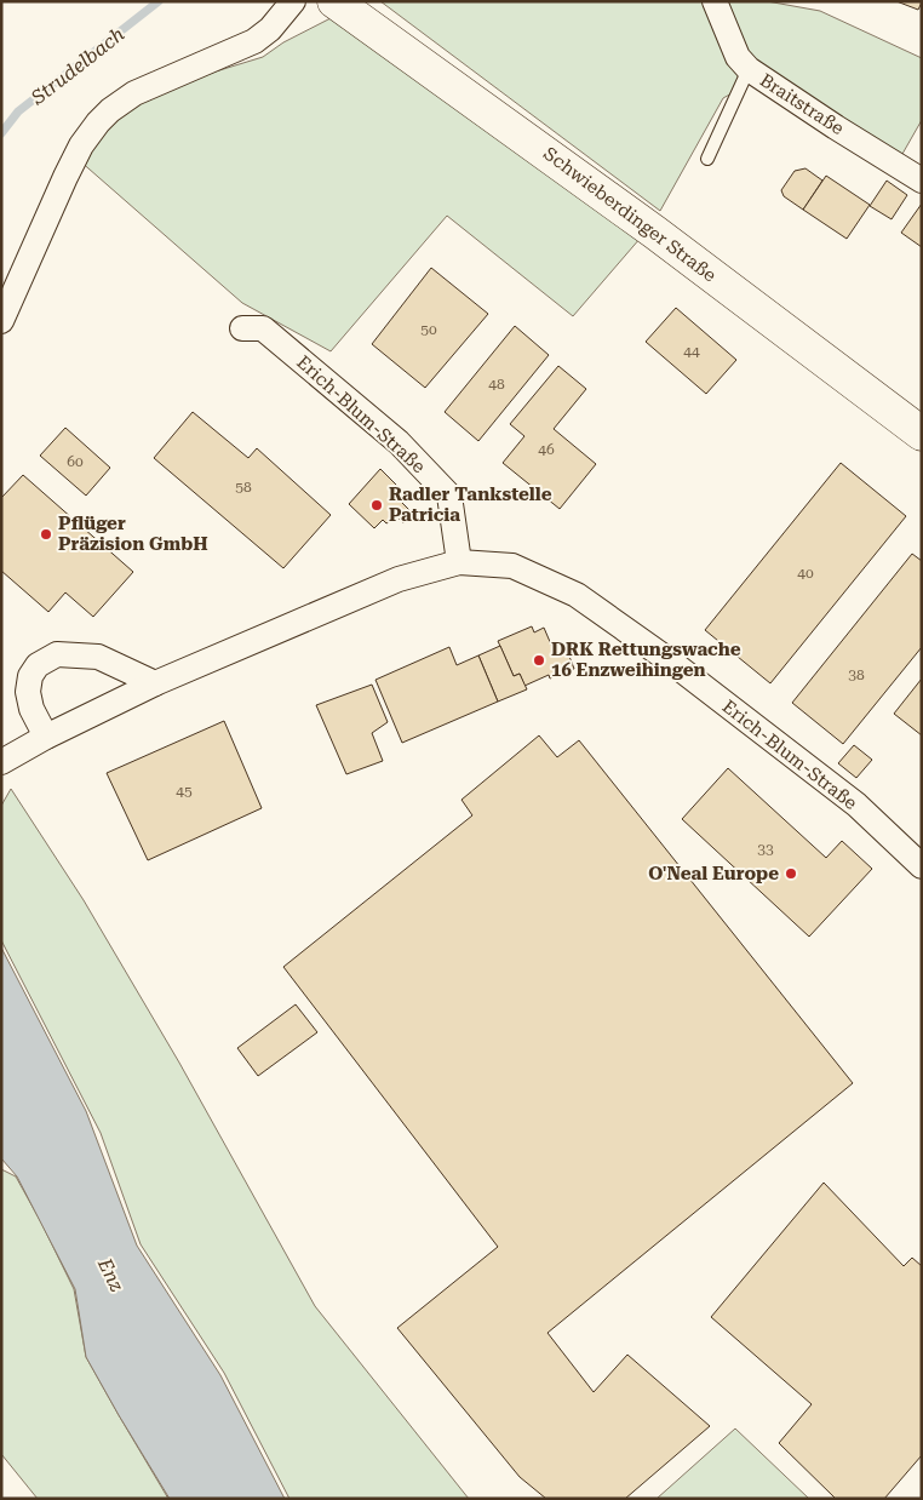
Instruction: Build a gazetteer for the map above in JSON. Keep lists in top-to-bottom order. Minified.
{"streets":{"main road":["Schwieberdinger Straße"],"street":["Braitstraße","Erich-Blum-Straße"]},"water":["Strudelbach","Enz"],"places":["Radler Tankstelle Patricia","Pflüger Präzision GmbH","DRK Rettungswache 16 Enzweihingen","O'Neal Europe"],"house_numbers":["50","44","48","46","60","58","40","38","45","33"]}
